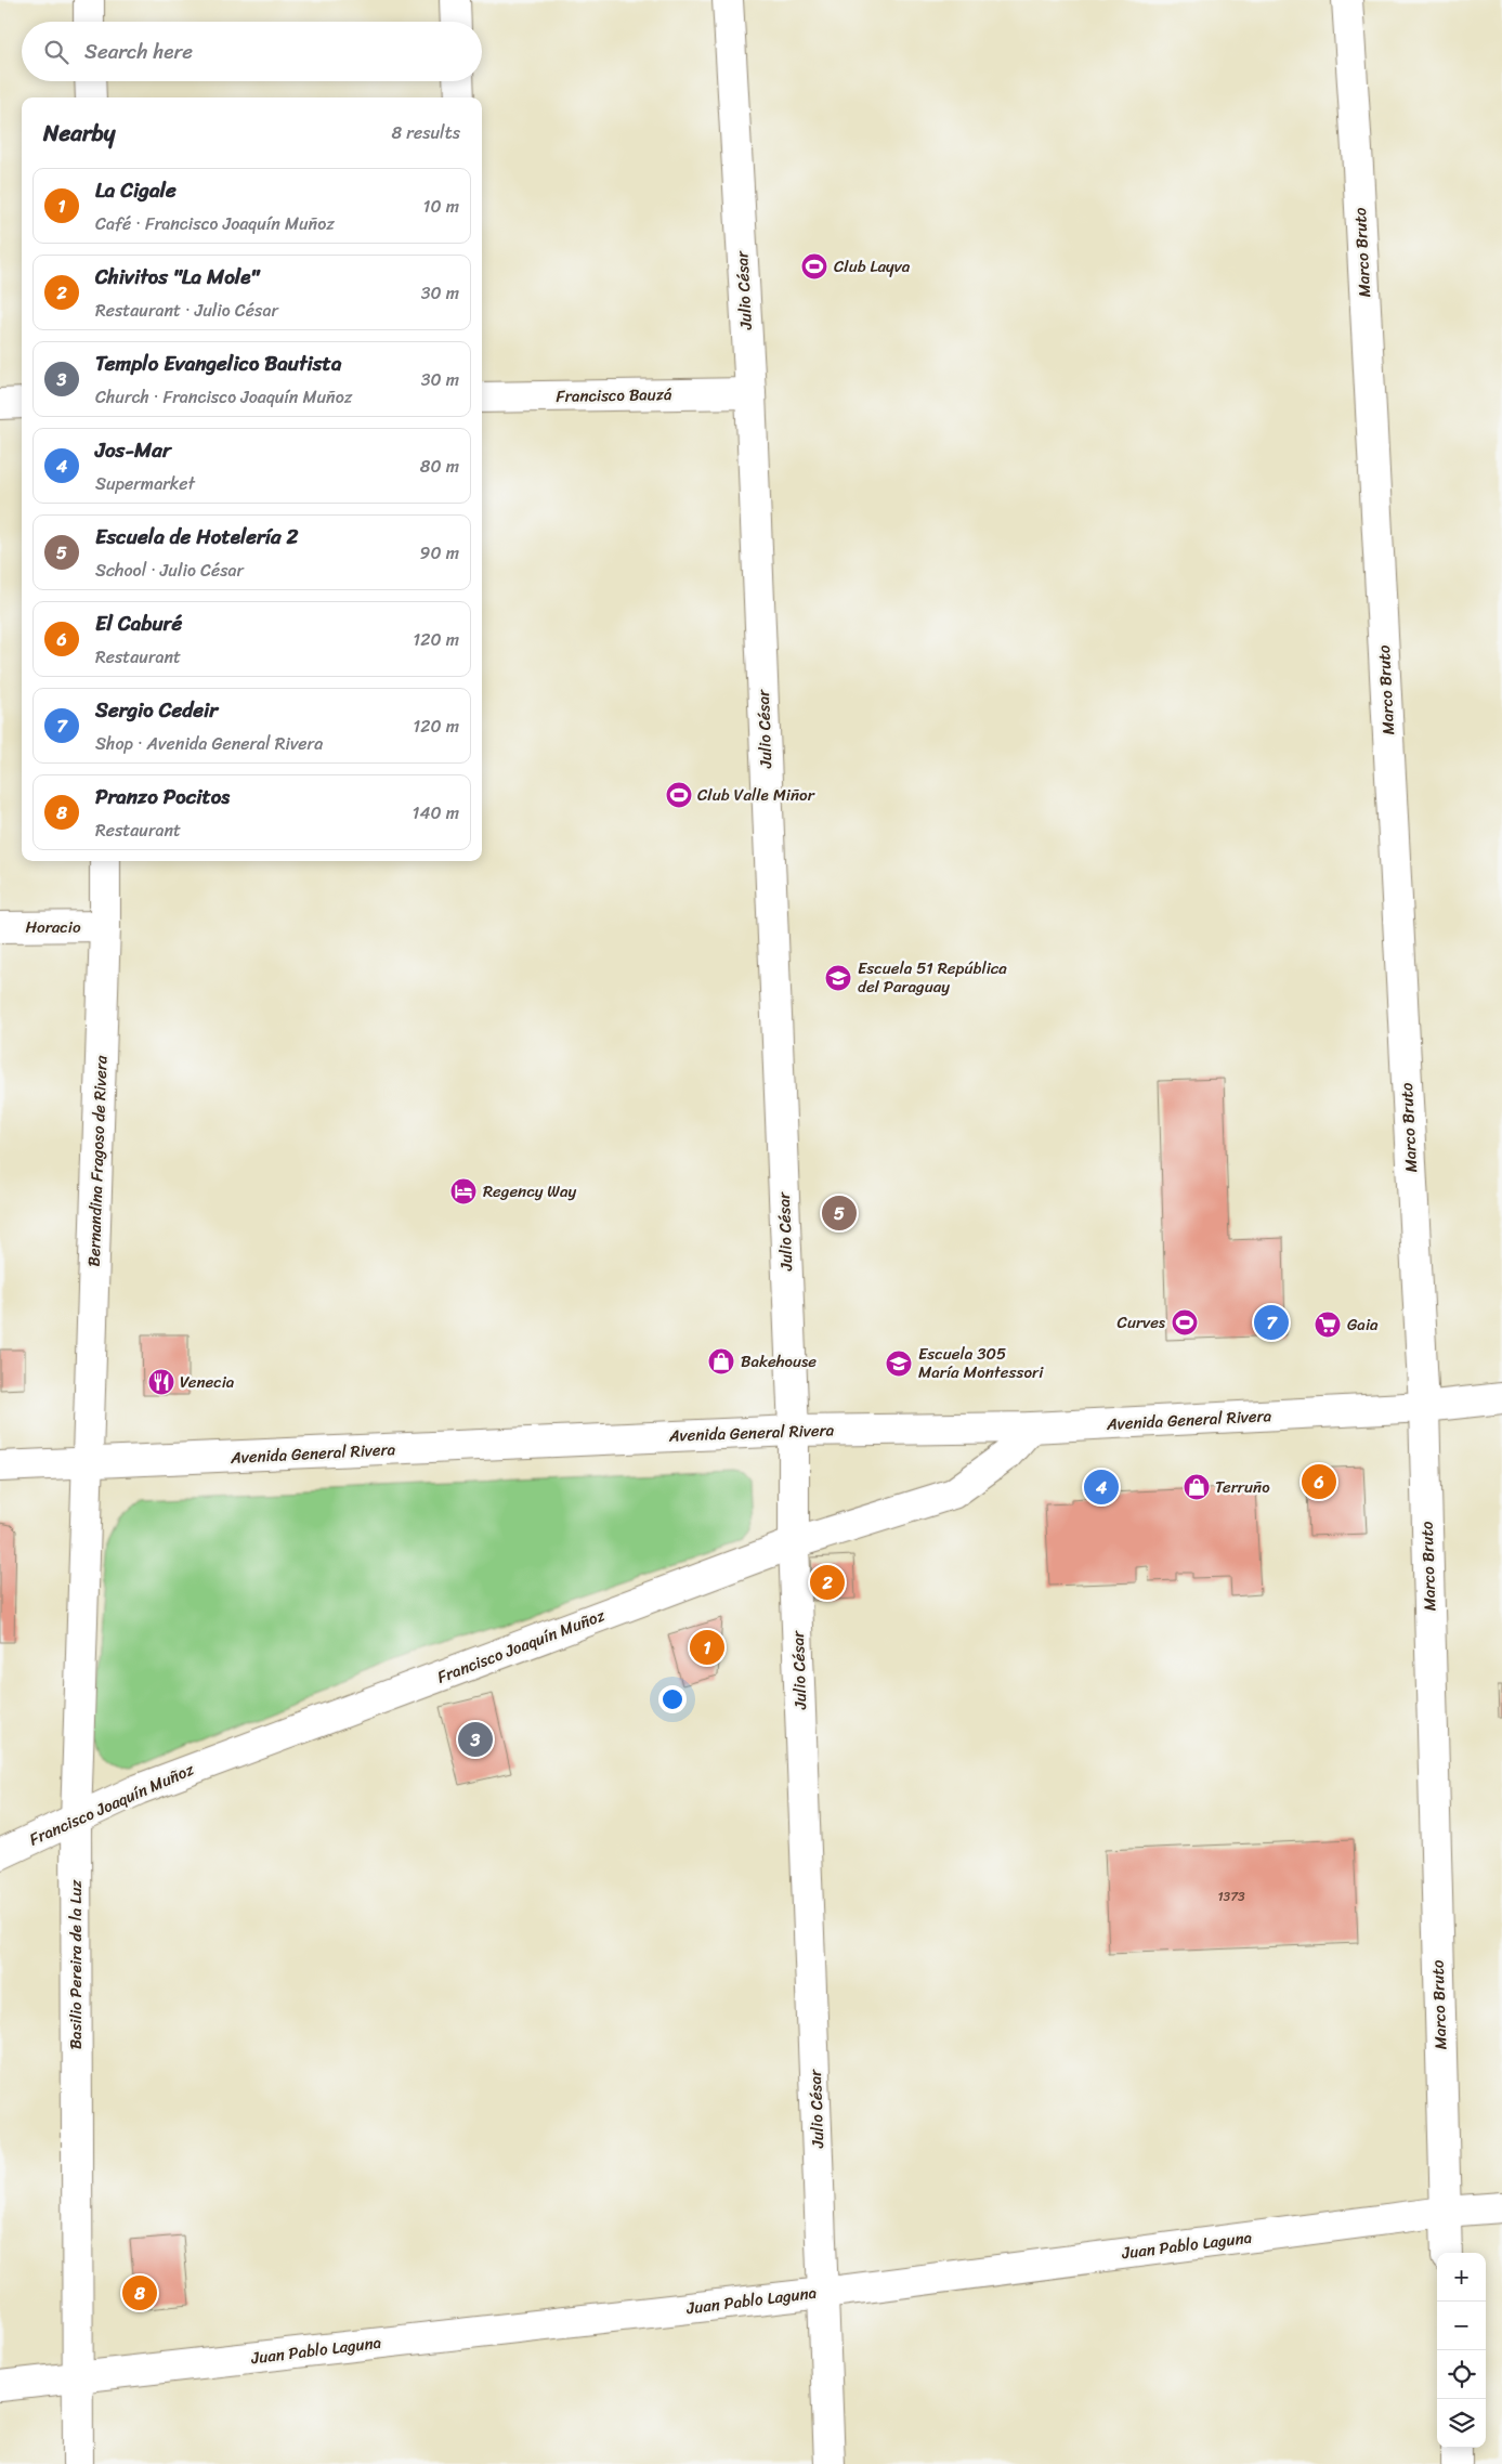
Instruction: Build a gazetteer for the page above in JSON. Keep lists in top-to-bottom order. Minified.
{"streets":{"street":["Marco Bruto","Julio César","Francisco Bauzá","Horacio","Bernandina Fragoso de Rivera","Avenida General Rivera","Francisco Joaquín Muñoz","Basilio Pereira de la Luz","Juan Pablo Laguna"]},"crossings":[["Marco Bruto","Avenida General Rivera"],["Marco Bruto","Juan Pablo Laguna"],["Julio César","Francisco Bauzá"],["Julio César","Avenida General Rivera"],["Julio César","Francisco Joaquín Muñoz"],["Julio César","Juan Pablo Laguna"],["Horacio","Bernandina Fragoso de Rivera"],["Bernandina Fragoso de Rivera","Avenida General Rivera"],["Bernandina Fragoso de Rivera","Basilio Pereira de la Luz"],["Avenida General Rivera","Francisco Joaquín Muñoz"],["Avenida General Rivera","Basilio Pereira de la Luz"],["Francisco Joaquín Muñoz","Basilio Pereira de la Luz"],["Basilio Pereira de la Luz","Juan Pablo Laguna"]],"places":{"sports":["Club Layva","Club Valle Miñor","Curves"],"school or university":["Escuela 51 República del Paraguay","Escuela 305 María Montessori"],"hotel":["Regency Way"],"supermarket":["Gaia"],"shop":["Bakehouse","Terruño"],"restaurant":["Venecia"]},"house_numbers":["1373"],"page":{"search":"Search here","heading":["Nearby","8 results"],"list":[{"mark":"1","name":"La Cigale","note":"Café · Francisco Joaquín Muñoz","value":"10 m"},{"mark":"2","name":"Chivitos \"La Mole\"","note":"Restaurant · Julio César","value":"30 m"},{"mark":"3","name":"Templo Evangelico Bautista","note":"Church · Francisco Joaquín Muñoz","value":"30 m"},{"mark":"4","name":"Jos-Mar","note":"Supermarket","value":"80 m"},{"mark":"5","name":"Escuela de Hotelería 2","note":"School · Julio César","value":"90 m"},{"mark":"6","name":"El Caburé","note":"Restaurant","value":"120 m"},{"mark":"7","name":"Sergio Cedeir","note":"Shop · Avenida General Rivera","value":"120 m"},{"mark":"8","name":"Pranzo Pocitos","note":"Restaurant","value":"140 m"}],"pins":["5","7","6","4","2","1","3","8"],"map_buttons":["+","−"]}}
